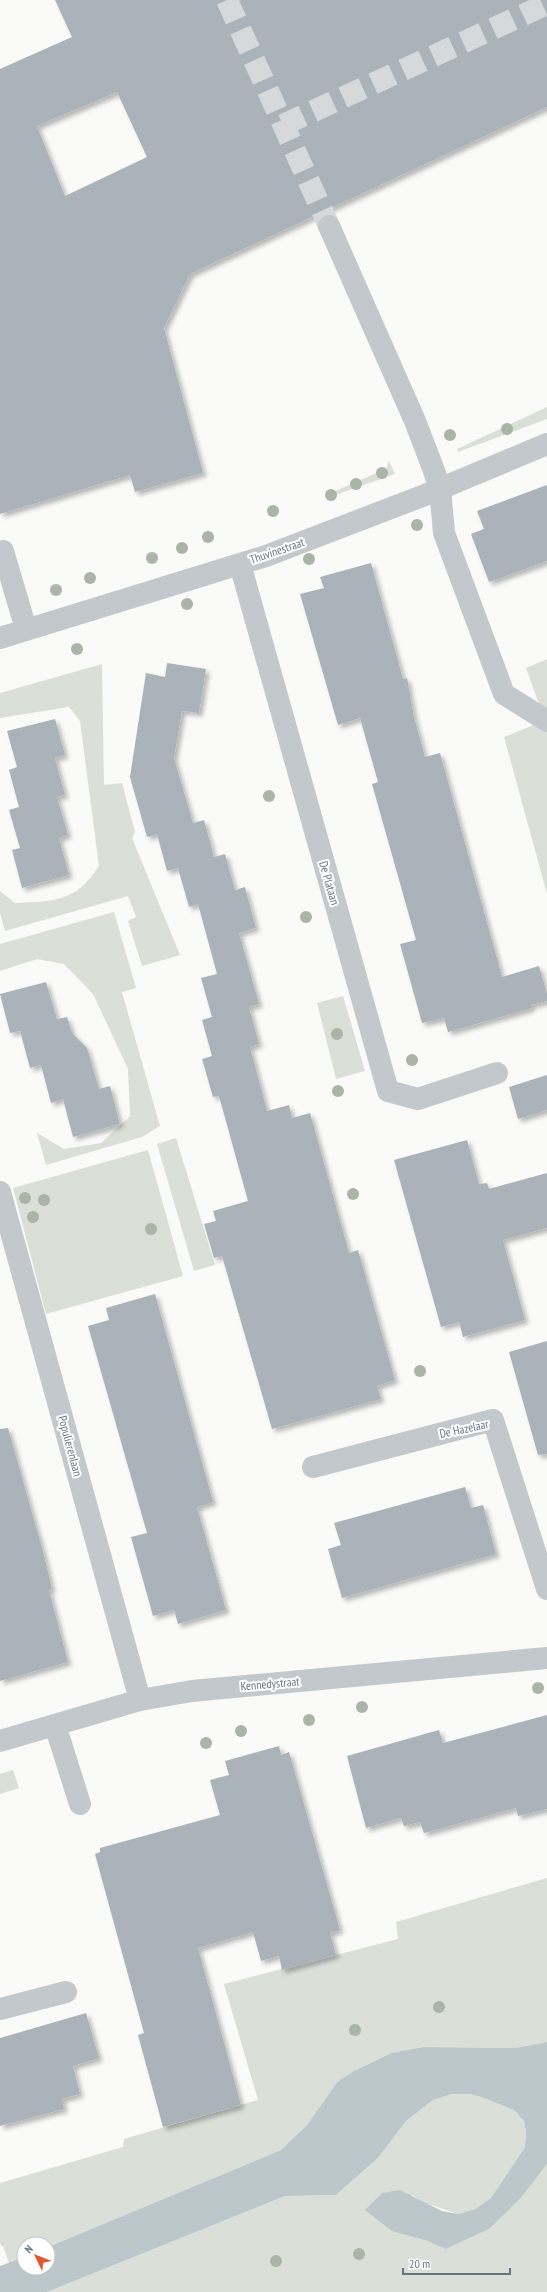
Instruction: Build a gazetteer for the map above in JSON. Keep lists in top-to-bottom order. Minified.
{"streets":{"street":["Thuvinestraat","De Plataan","De Hazelaar","Populierenlaan","Kennedystraat"]},"crossings":[["Thuvinestraat","De Plataan"],["Populierenlaan","Kennedystraat"]],"scale_bar":"20 m","north":"top left"}
